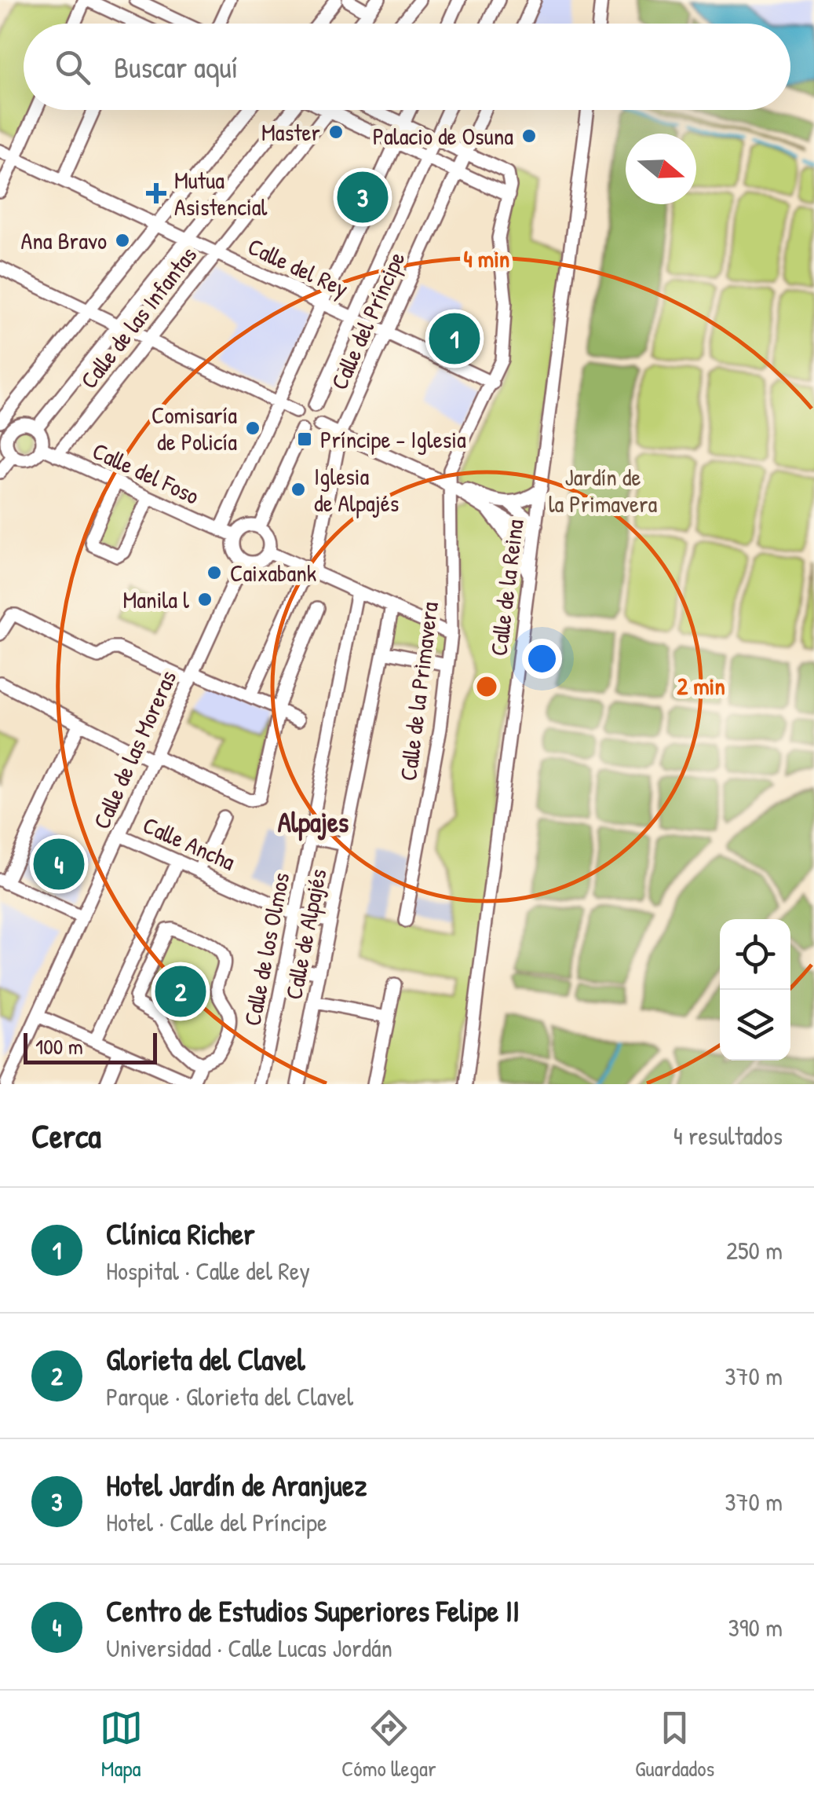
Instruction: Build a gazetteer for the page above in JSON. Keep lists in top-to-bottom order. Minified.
{"streets":{"street":["Calle del Rey","Calle de las Infantas","Calle del Príncipe","Calle del Foso","Calle de la Reina","Calle de la Primavera","Calle de las Moreras","Calle Ancha","Calle de Alpajés","Calle de los Olmos"]},"crossings":[["Calle del Rey","Calle de las Infantas"],["Calle del Rey","Calle del Príncipe"],["Calle del Rey","Calle de la Primavera"],["Calle de las Infantas","Calle del Foso"],["Calle del Príncipe","Calle del Foso"],["Calle del Foso","Calle de las Moreras"],["Calle de las Moreras","Calle Ancha"],["Calle Ancha","Calle de Alpajés"],["Calle Ancha","Calle de los Olmos"]],"districts":["Alpajes"],"parks":["Jardín de la Primavera"],"places":{"other":["Master","Palacio de Osuna","Ana Bravo","Comisaría de Policía","Iglesia de Alpajés","Caixabank","Manila l"],"health":["Mutua Asistencial"],"transit":["Príncipe - Iglesia"]},"scale_bar":"100 m","north":"right","page":{"search":"Buscar aquí","pins":["3","1","4","2"],"scale":"100 m","heading":["Cerca","4 resultados"],"list":[{"mark":"1","name":"Clínica Richer","note":"Hospital · Calle del Rey","value":"250 m"},{"mark":"2","name":"Glorieta del Clavel","note":"Parque · Glorieta del Clavel","value":"370 m"},{"mark":"3","name":"Hotel Jardín de Aranjuez","note":"Hotel · Calle del Príncipe","value":"370 m"},{"mark":"4","name":"Centro de Estudios Superiores Felipe II","note":"Universidad · Calle Lucas Jordán","value":"390 m"}],"nav":["Mapa","Cómo llegar","Guardados"]},"rings":["4 min","2 min"]}
